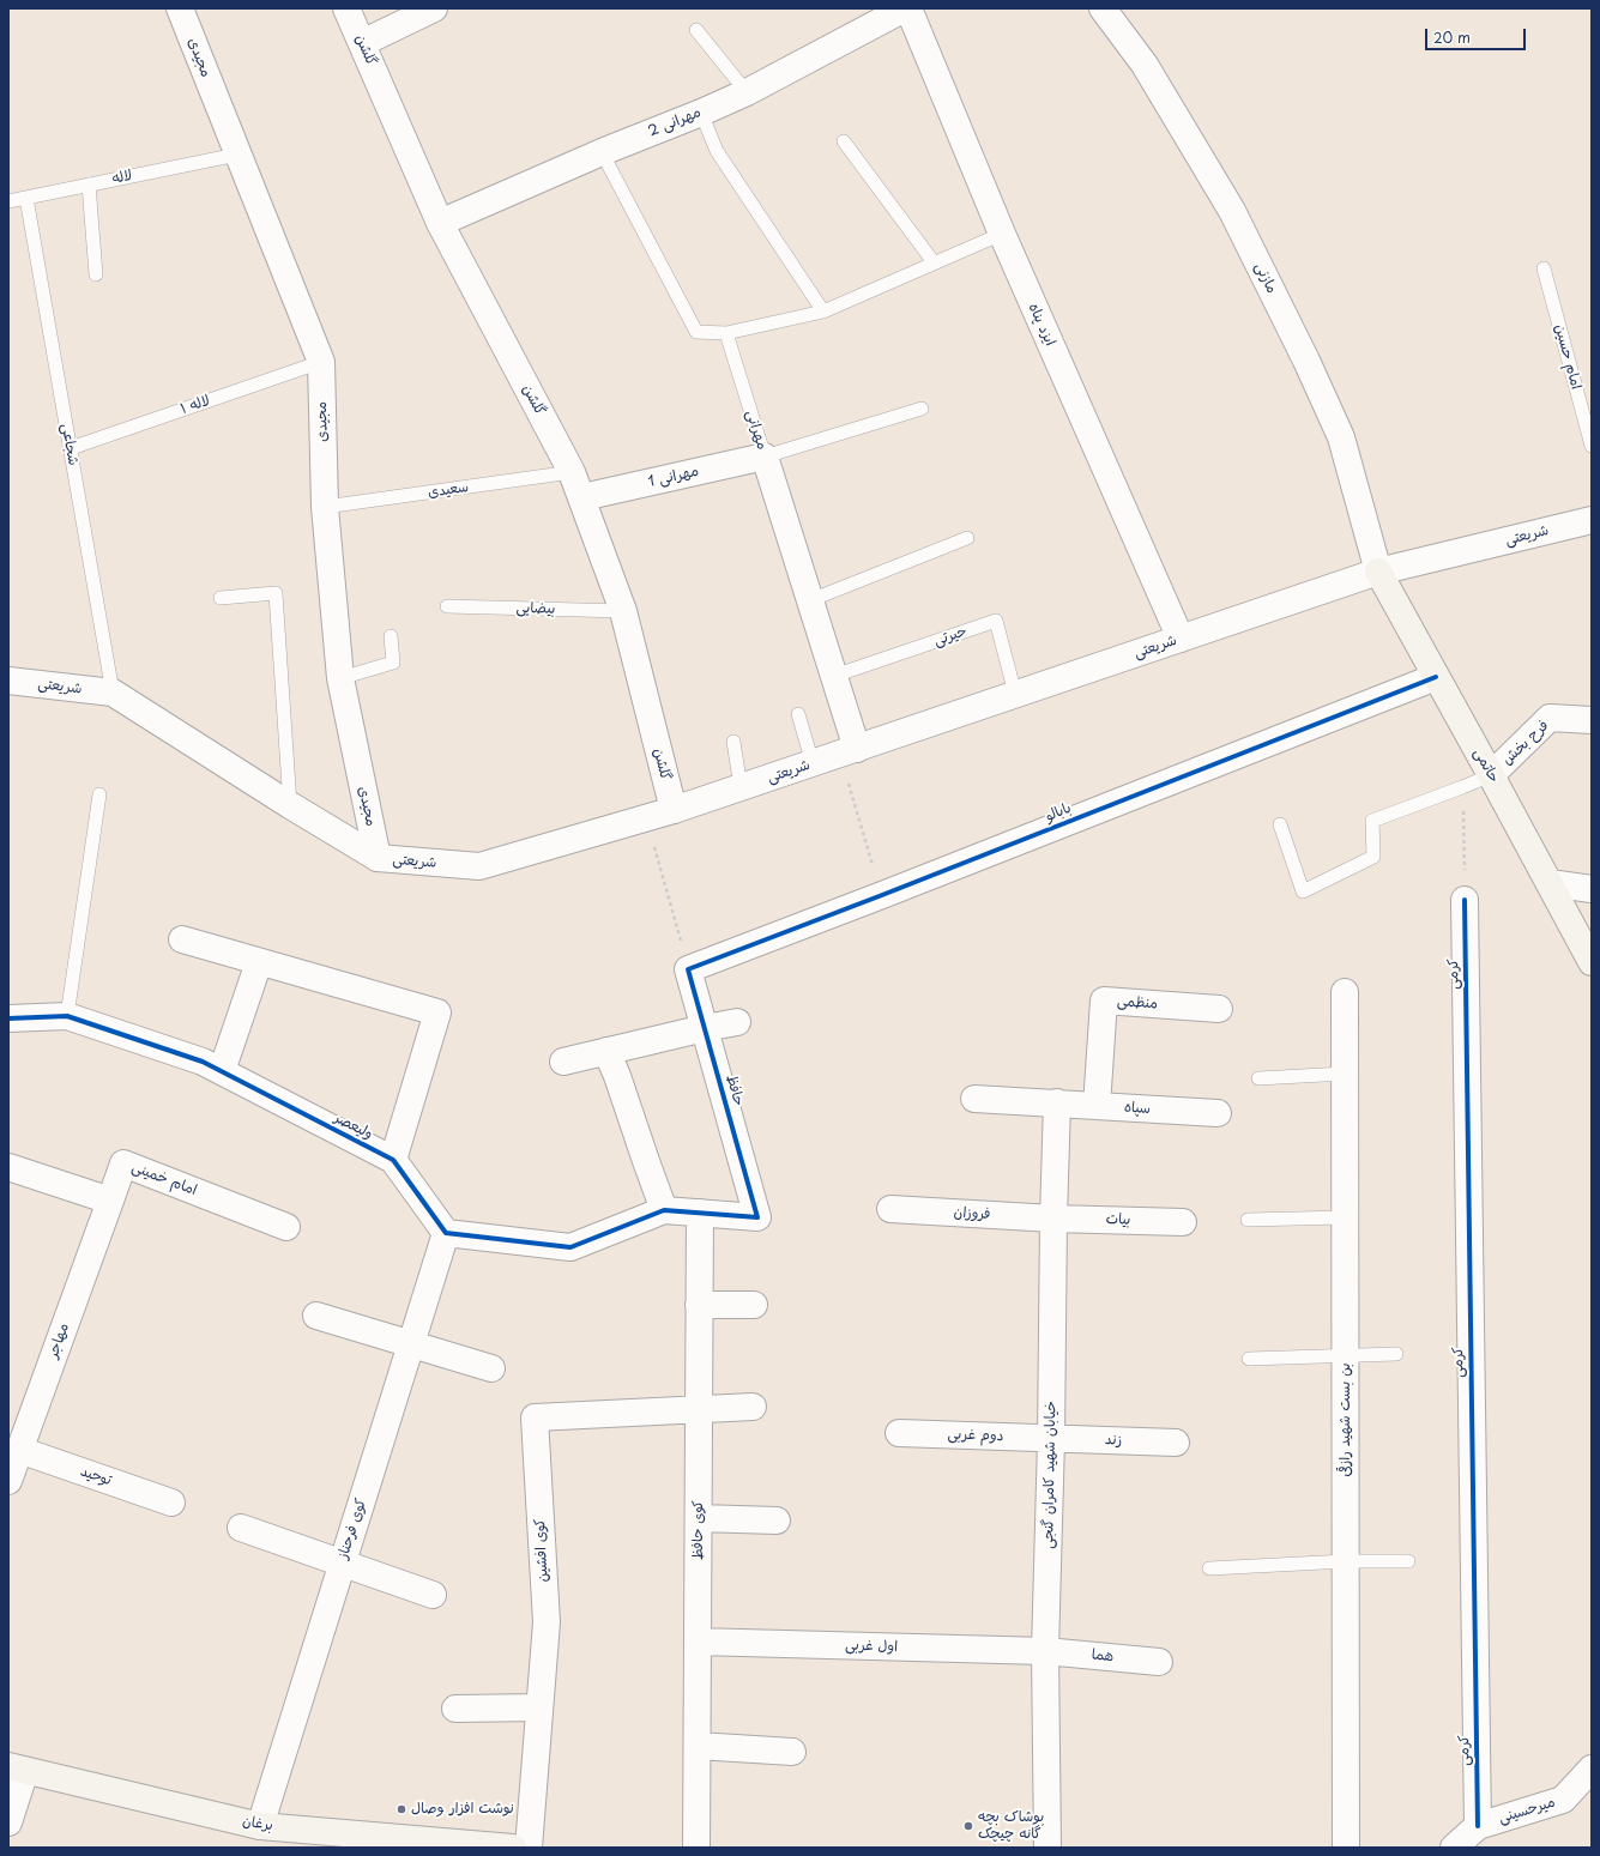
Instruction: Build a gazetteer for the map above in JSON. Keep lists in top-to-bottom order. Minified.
{"streets":{"main road":["حاتمی","برغان"],"street":["گلشن","مجیدی","مهرانی 2","مازنی","ایزد پناه","مهرانی","مهرانی 1","شریعتی","فرح بخش","بابالو","کرمی","منظمی","حافظ","سپاه","ولیعصر","امام خمینی","فروزان","بیات","مهاجر","بن بست شهید رازقی","دوم غربی","زند","خیابان شهید کامران گنجی","توحید","کوی فرحناز","کوی حافظ","کوی افشین","اول غربی","هما","میرحسینی"],"lane":["لاله","امام حسین","لاله ۱","شجاعی","سعیدی","بیضایی","حیرتی"]},"crossings":[["گلشن","مهرانی 2"],["گلشن","مهرانی 1"],["گلشن","سعیدی"],["گلشن","شریعتی"],["گلشن","بیضایی"],["مجیدی","لاله"],["مجیدی","لاله ۱"],["مجیدی","سعیدی"],["مجیدی","شریعتی"],["لاله","شجاعی"],["مازنی","شریعتی"],["مازنی","حاتمی"],["ایزد پناه","شریعتی"],["لاله ۱","شجاعی"],["مهرانی","مهرانی 1"],["مهرانی","شریعتی"],["مهرانی","حیرتی"],["شجاعی","شریعتی"],["شریعتی","حیرتی"],["شریعتی","حاتمی"],["فرح بخش","حاتمی"],["حاتمی","بابالو"],["بابالو","حافظ"],["کرمی","میرحسینی"],["منظمی","سپاه"],["حافظ","کوی حافظ"],["سپاه","خیابان شهید کامران گنجی"],["ولیعصر","کوی فرحناز"],["امام خمینی","مهاجر"],["فروزان","بیات"],["فروزان","خیابان شهید کامران گنجی"],["بیات","خیابان شهید کامران گنجی"],["مهاجر","توحید"],["دوم غربی","زند"],["دوم غربی","خیابان شهید کامران گنجی"],["زند","خیابان شهید کامران گنجی"],["خیابان شهید کامران گنجی","اول غربی"],["خیابان شهید کامران گنجی","هما"],["کوی فرحناز","برغان"],["کوی حافظ","کوی افشین"],["کوی حافظ","اول غربی"],["اول غربی","هما"]],"places":["نوشت افزار وصال","پوشاک بچه گانه چیچک"],"scale_bar":"20 m"}
